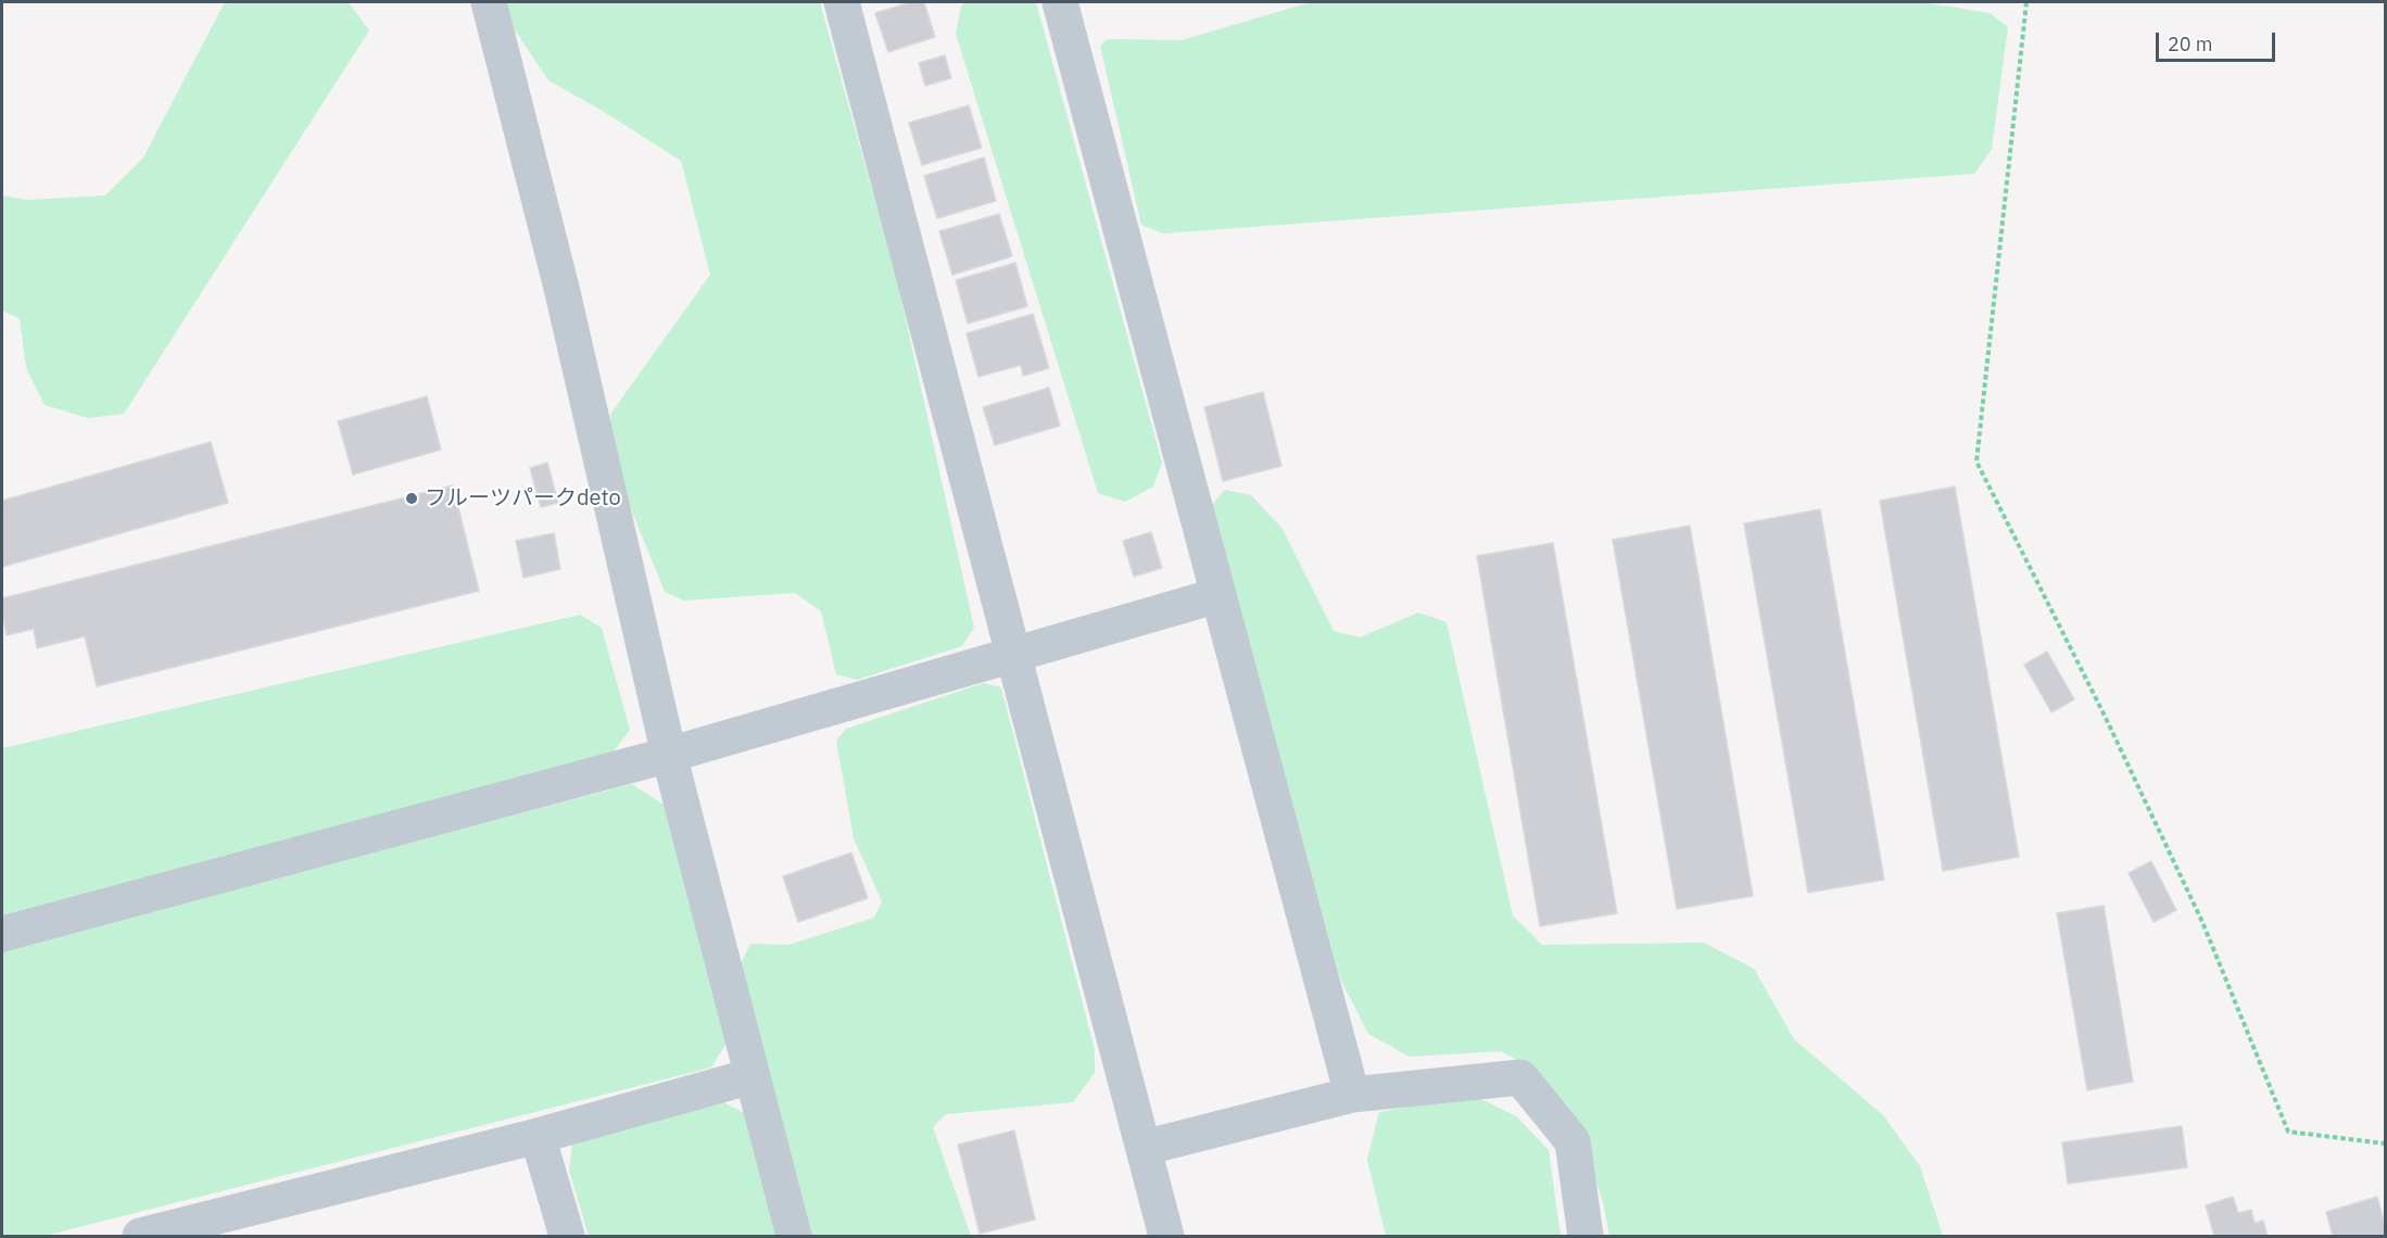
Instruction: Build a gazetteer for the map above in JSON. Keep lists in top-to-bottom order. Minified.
{"places":["フルーツパークdeto"],"scale_bar":"20 m"}
